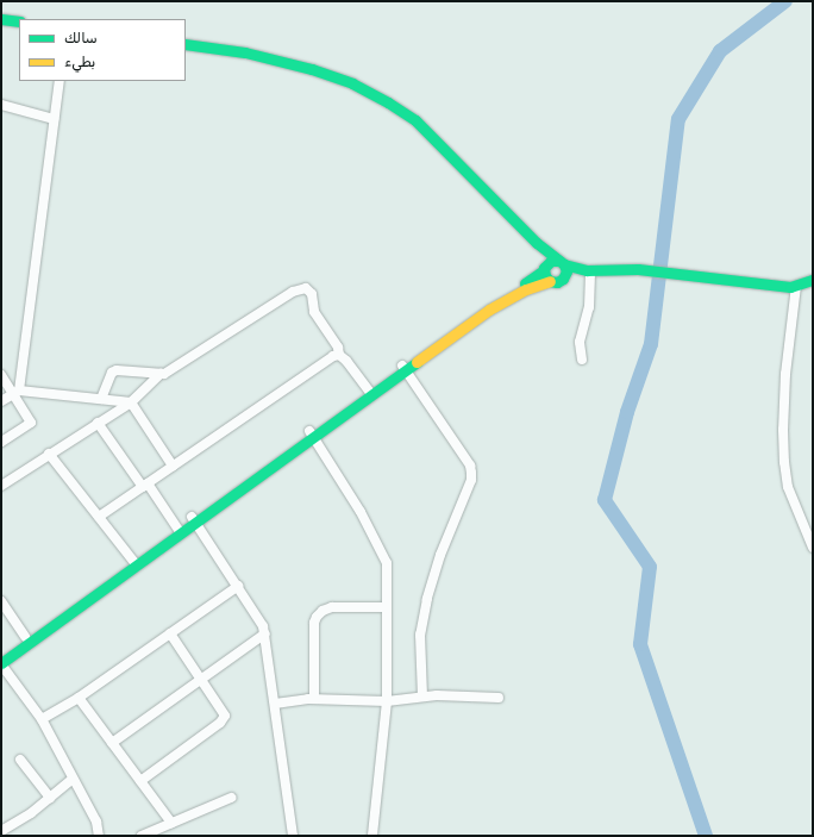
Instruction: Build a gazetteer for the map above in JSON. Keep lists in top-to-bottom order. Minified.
{"legend":["سالك","بطيء"]}
